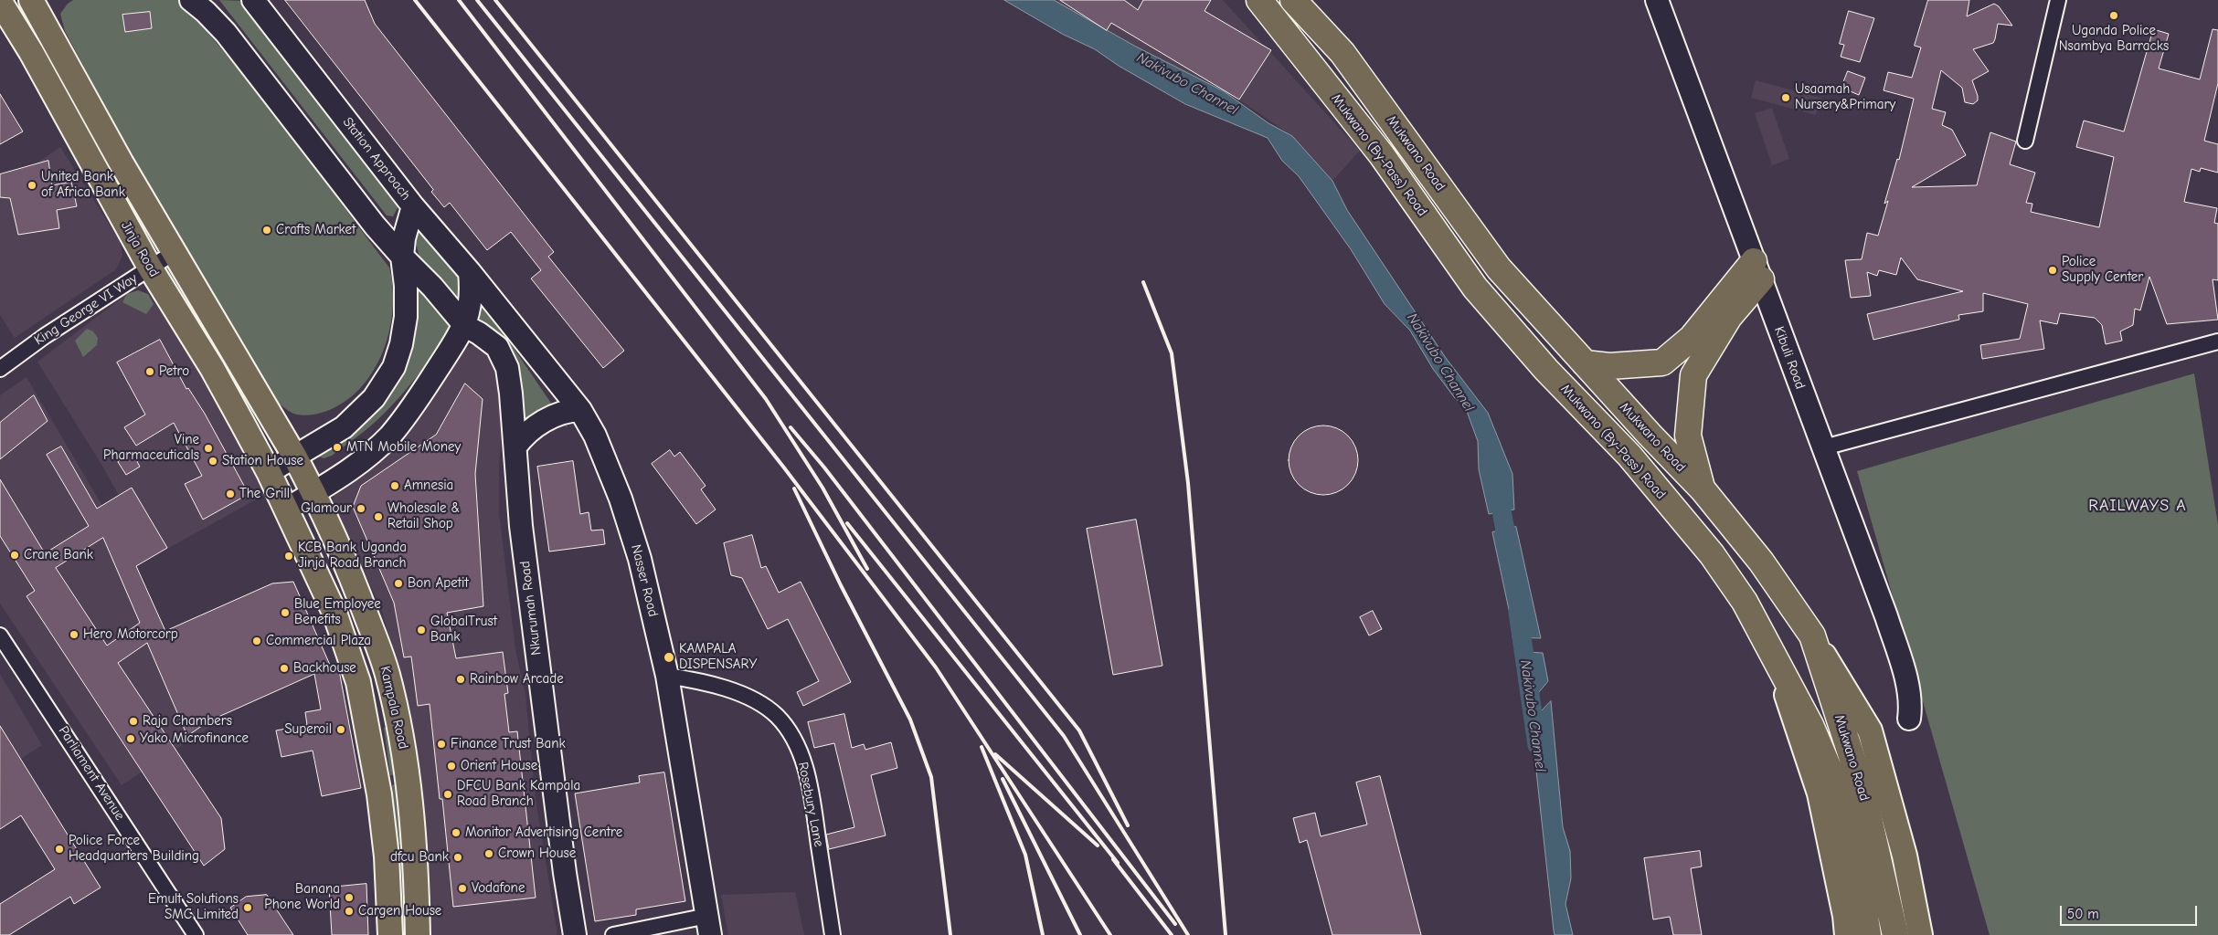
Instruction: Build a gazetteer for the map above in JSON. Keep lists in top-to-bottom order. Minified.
{"streets":{"highway":["Mukwano Road","Mukwano (By-Pass) Road"],"main road":["Jinja Road","Kampala Road"],"street":["Station Approach","King George VI Way","Kibuli Road","Nasser Road","Nkurumah Road","Parliament Avenue","Rosebury Lane"]},"crossings":[["Station Approach","Nasser Road"],["Jinja Road","King George VI Way"],["Jinja Road","Kampala Road"],["Nasser Road","Rosebury Lane"]],"districts":["RAILWAYS A"],"water":["Nakivubo Channel"],"places":["Uganda Police Nsambya Barracks","Usaamah Nursery&Primary","United Bank of Africa Bank","Crafts Market","Police Supply Center","Petro","MTN Mobile Money","Vine Pharmaceuticals","Station House","Amnesia","The Grill","Glamour","Wholesale & Retail Shop","Crane Bank","KCB Bank Uganda Jinja Road Branch","Bon Apetit","Blue Employee Benefits","GlobalTrust Bank","Hero Motorcorp","Commercial Plaza","KAMPALA DISPENSARY","Backhouse","Rainbow Arcade","Raja Chambers","Superoil","Yako Microfinance","Finance Trust Bank","Orient House","DFCU Bank Kampala Road Branch","Monitor Advertising Centre","Police Force Headquarters Building","Crown House","dfcu Bank","Vodafone","Banana Phone World","Emult Solutions SMC Limited","Cargen House"],"scale_bar":"50 m"}
